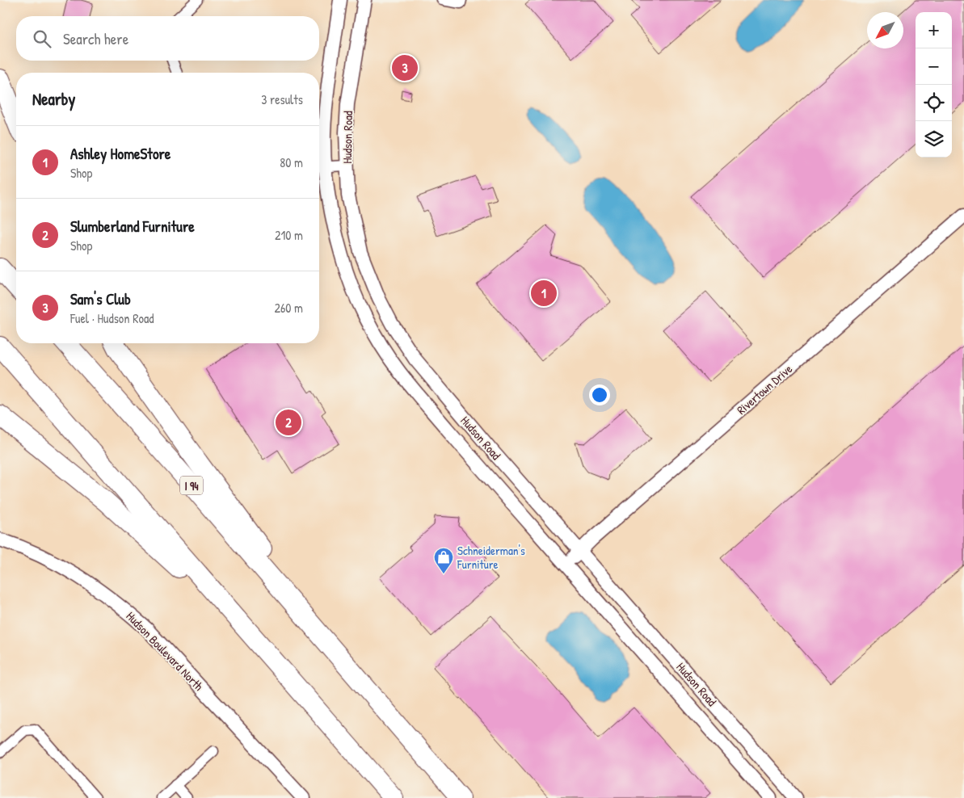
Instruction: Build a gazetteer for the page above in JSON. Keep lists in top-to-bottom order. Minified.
{"streets":{"highway":["I 94"],"street":["Hudson Road","Rivertown Drive","Hudson Boulevard North"]},"crossings":[["Hudson Road","Rivertown Drive"]],"places":{"shop":["Schneiderman's Furniture"]},"north":"bottom left","page":{"map_buttons":["+","−"],"search":"Search here","pins":["3","1","2"],"heading":["Nearby","3 results"],"list":[{"mark":"1","name":"Ashley HomeStore","note":"Shop","value":"80 m"},{"mark":"2","name":"Slumberland Furniture","note":"Shop","value":"210 m"},{"mark":"3","name":"Sam's Club","note":"Fuel · Hudson Road","value":"260 m"}]}}
